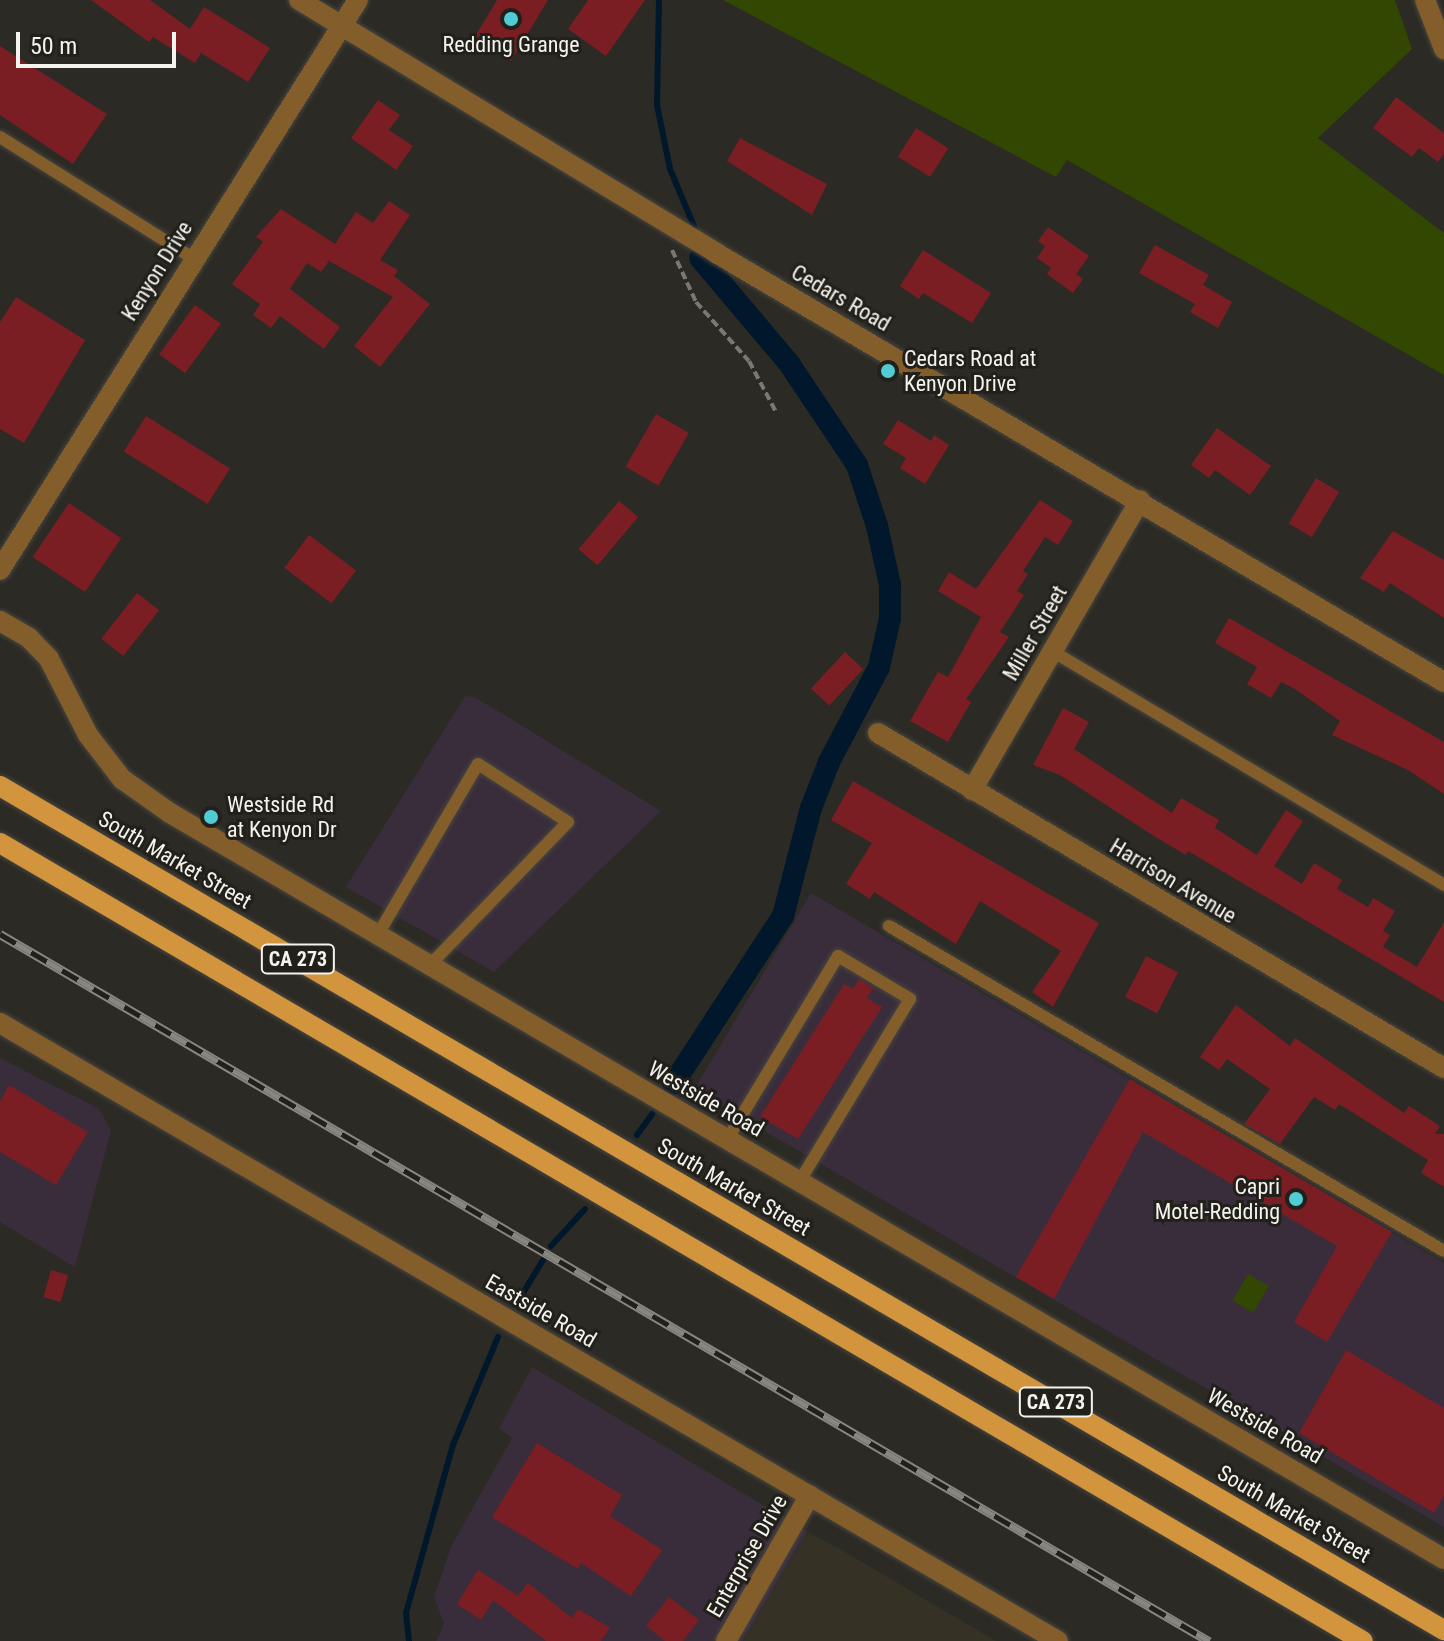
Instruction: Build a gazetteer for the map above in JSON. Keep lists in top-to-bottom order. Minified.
{"streets":{"main road":["South Market Street","CA 273"],"street":["Kenyon Drive","Cedars Road","Miller Street","Harrison Avenue","Westside Road","Eastside Road","Enterprise Drive"]},"crossings":[["Kenyon Drive","Cedars Road"],["Cedars Road","Miller Street"],["Miller Street","Harrison Avenue"],["Eastside Road","Enterprise Drive"]],"places":["Redding Grange","Cedars Road at Kenyon Drive","Westside Rd at Kenyon Dr","Capri Motel-Redding"],"scale_bar":"50 m"}
